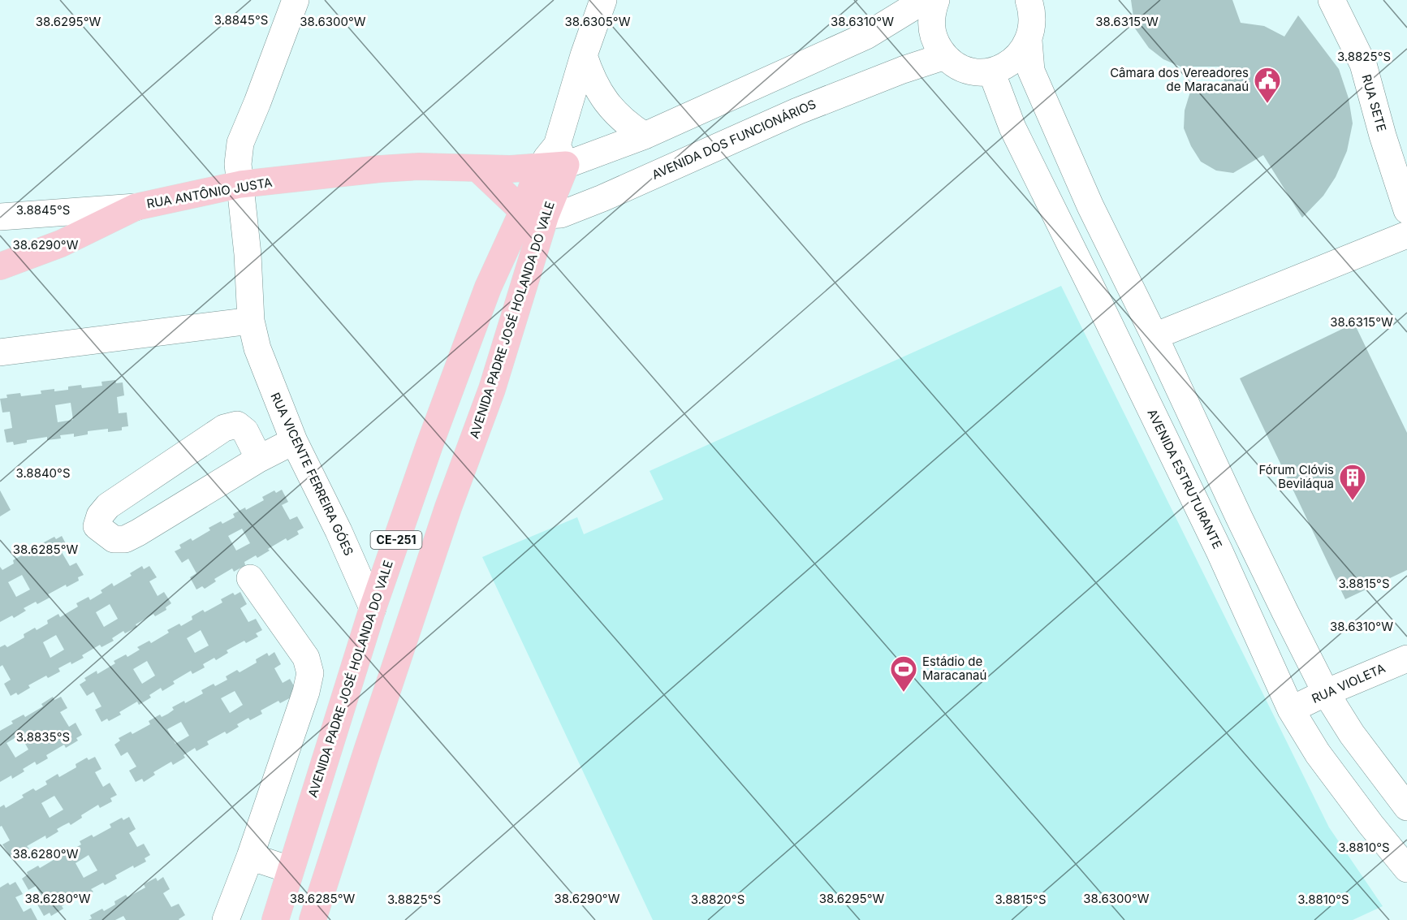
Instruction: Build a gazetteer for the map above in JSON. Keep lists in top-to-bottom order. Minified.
{"streets":{"main road":["RUA ANTÔNIO JUSTA","AVENIDA PADRE JOSÉ HOLANDA DO VALE","CE-251"],"street":["RUA SETE","AVENIDA DOS FUNCIONÁRIOS","RUA VICENTE FERREIRA GÓES","AVENIDA ESTRUTURANTE","RUA VIOLETA"]},"crossings":[["AVENIDA DOS FUNCIONÁRIOS","AVENIDA PADRE JOSÉ HOLANDA DO VALE"],["RUA ANTÔNIO JUSTA","AVENIDA PADRE JOSÉ HOLANDA DO VALE"],["RUA ANTÔNIO JUSTA","RUA VICENTE FERREIRA GÓES"],["AVENIDA PADRE JOSÉ HOLANDA DO VALE","RUA VICENTE FERREIRA GÓES"],["AVENIDA PADRE JOSÉ HOLANDA DO VALE","CE-251"],["AVENIDA ESTRUTURANTE","RUA VIOLETA"]],"places":{"public building":["Câmara dos Vereadores de Maracanaú"],"building":["Fórum Clóvis Beviláqua"],"sports":["Estádio de Maracanaú"]},"coordinates":["3.8845°S","38.6305°W","38.6310°W","38.6315°W","38.6295°W","38.6300°W","3.8825°S","38.6290°W","3.8840°S","38.6285°W","3.8815°S","3.8835°S","3.8810°S","38.6280°W","3.8820°S"]}
